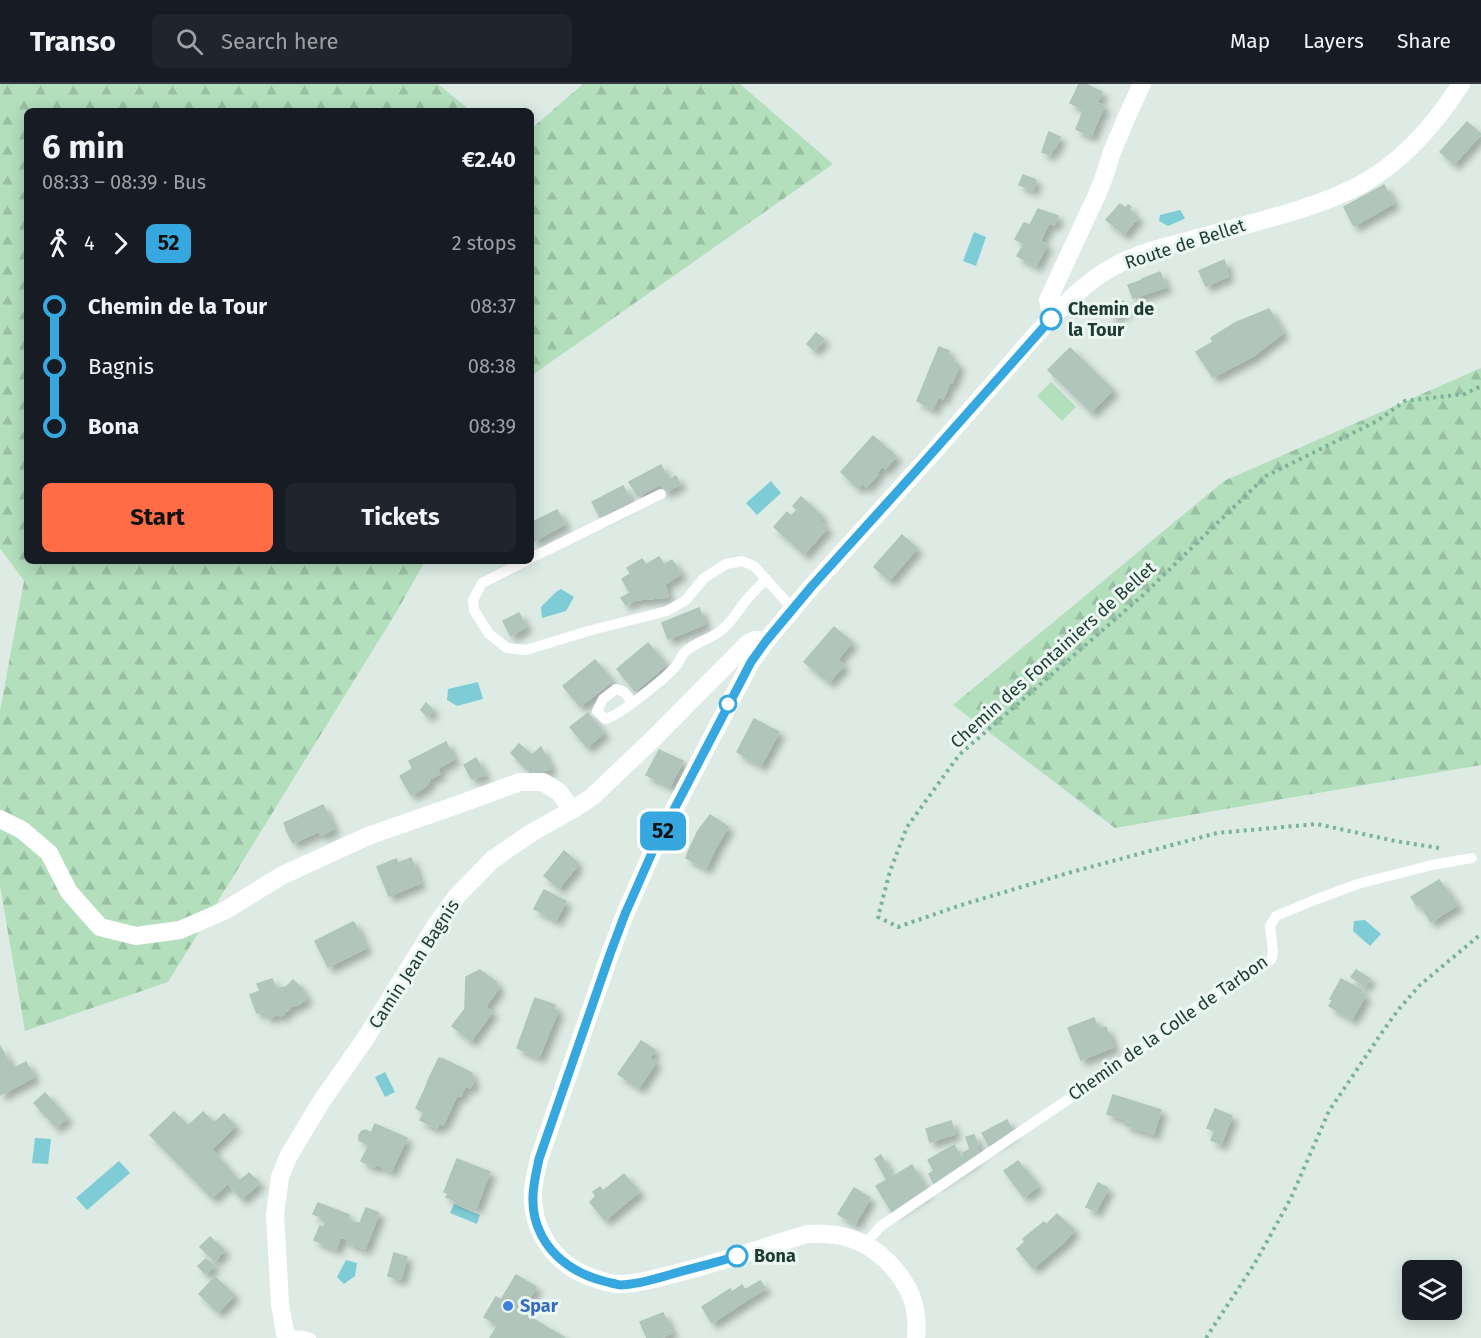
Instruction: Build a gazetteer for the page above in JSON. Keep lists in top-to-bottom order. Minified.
{"streets":{"main road":["Route de Bellet","Camin Jean Bagnis"],"lane":["Chemin de la Colle de Tarbon"],"path":["Chemin des Fontainiers de Bellet"]},"crossings":[["Route de Bellet","Camin Jean Bagnis"],["Route de Bellet","Chemin de la Colle de Tarbon"]],"places":["Chemin de la Tour","Bona","Spar"],"lines":["bus line 52"],"page":{"header":"Transo","search":"Search here","nav":["Map","Layers","Share"],"on_map":"52","heading":["6 min","08:33 – 08:39 · Bus","€2.40"],"legs":["4","52","2 stops"],"list":[{"name":"Chemin de la Tour","value":"08:37"},{"name":"Bagnis","value":"08:38"},{"name":"Bona","value":"08:39"}],"buttons":["Start","Tickets"]}}
